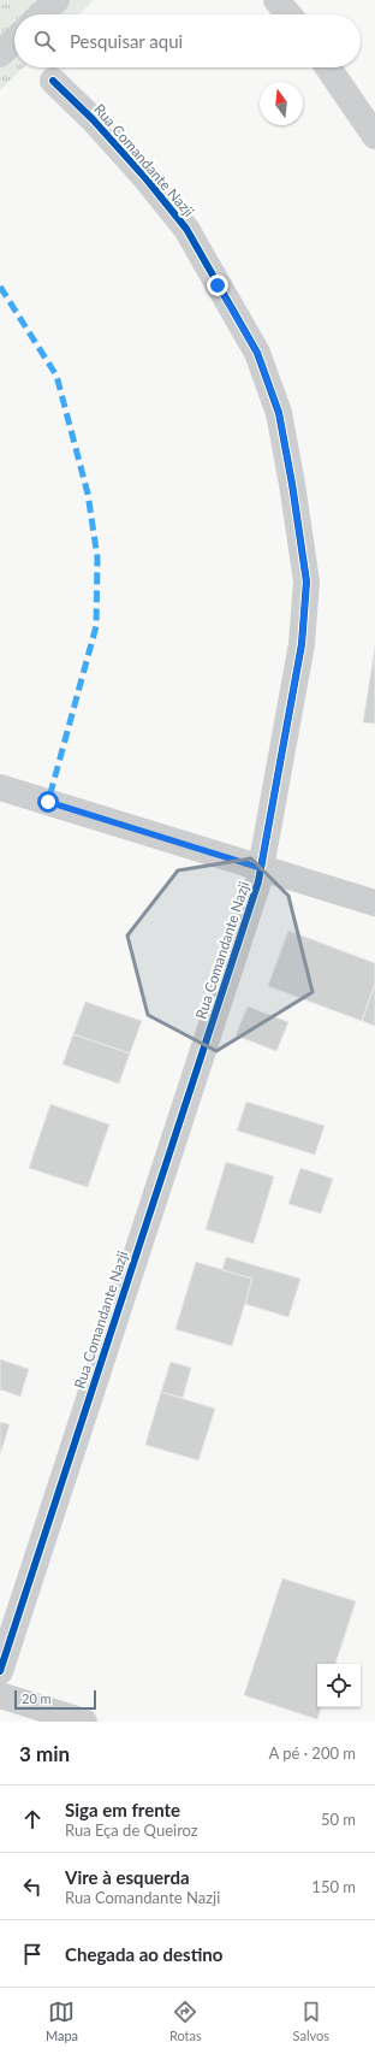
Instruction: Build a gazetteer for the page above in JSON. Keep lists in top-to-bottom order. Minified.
{"streets":{"street":["Rua Comandante Nazji"]},"scale_bar":"20 m","north":"top","page":{"search":"Pesquisar aqui","scale":"20 m","heading":["3 min","A pé · 200 m"],"list":[["Siga em frente","Rua Eça de Queiroz","50 m"],["Vire à esquerda","Rua Comandante Nazji","150 m"],"Chegada ao destino"],"nav":["Mapa","Rotas","Salvos"]}}
